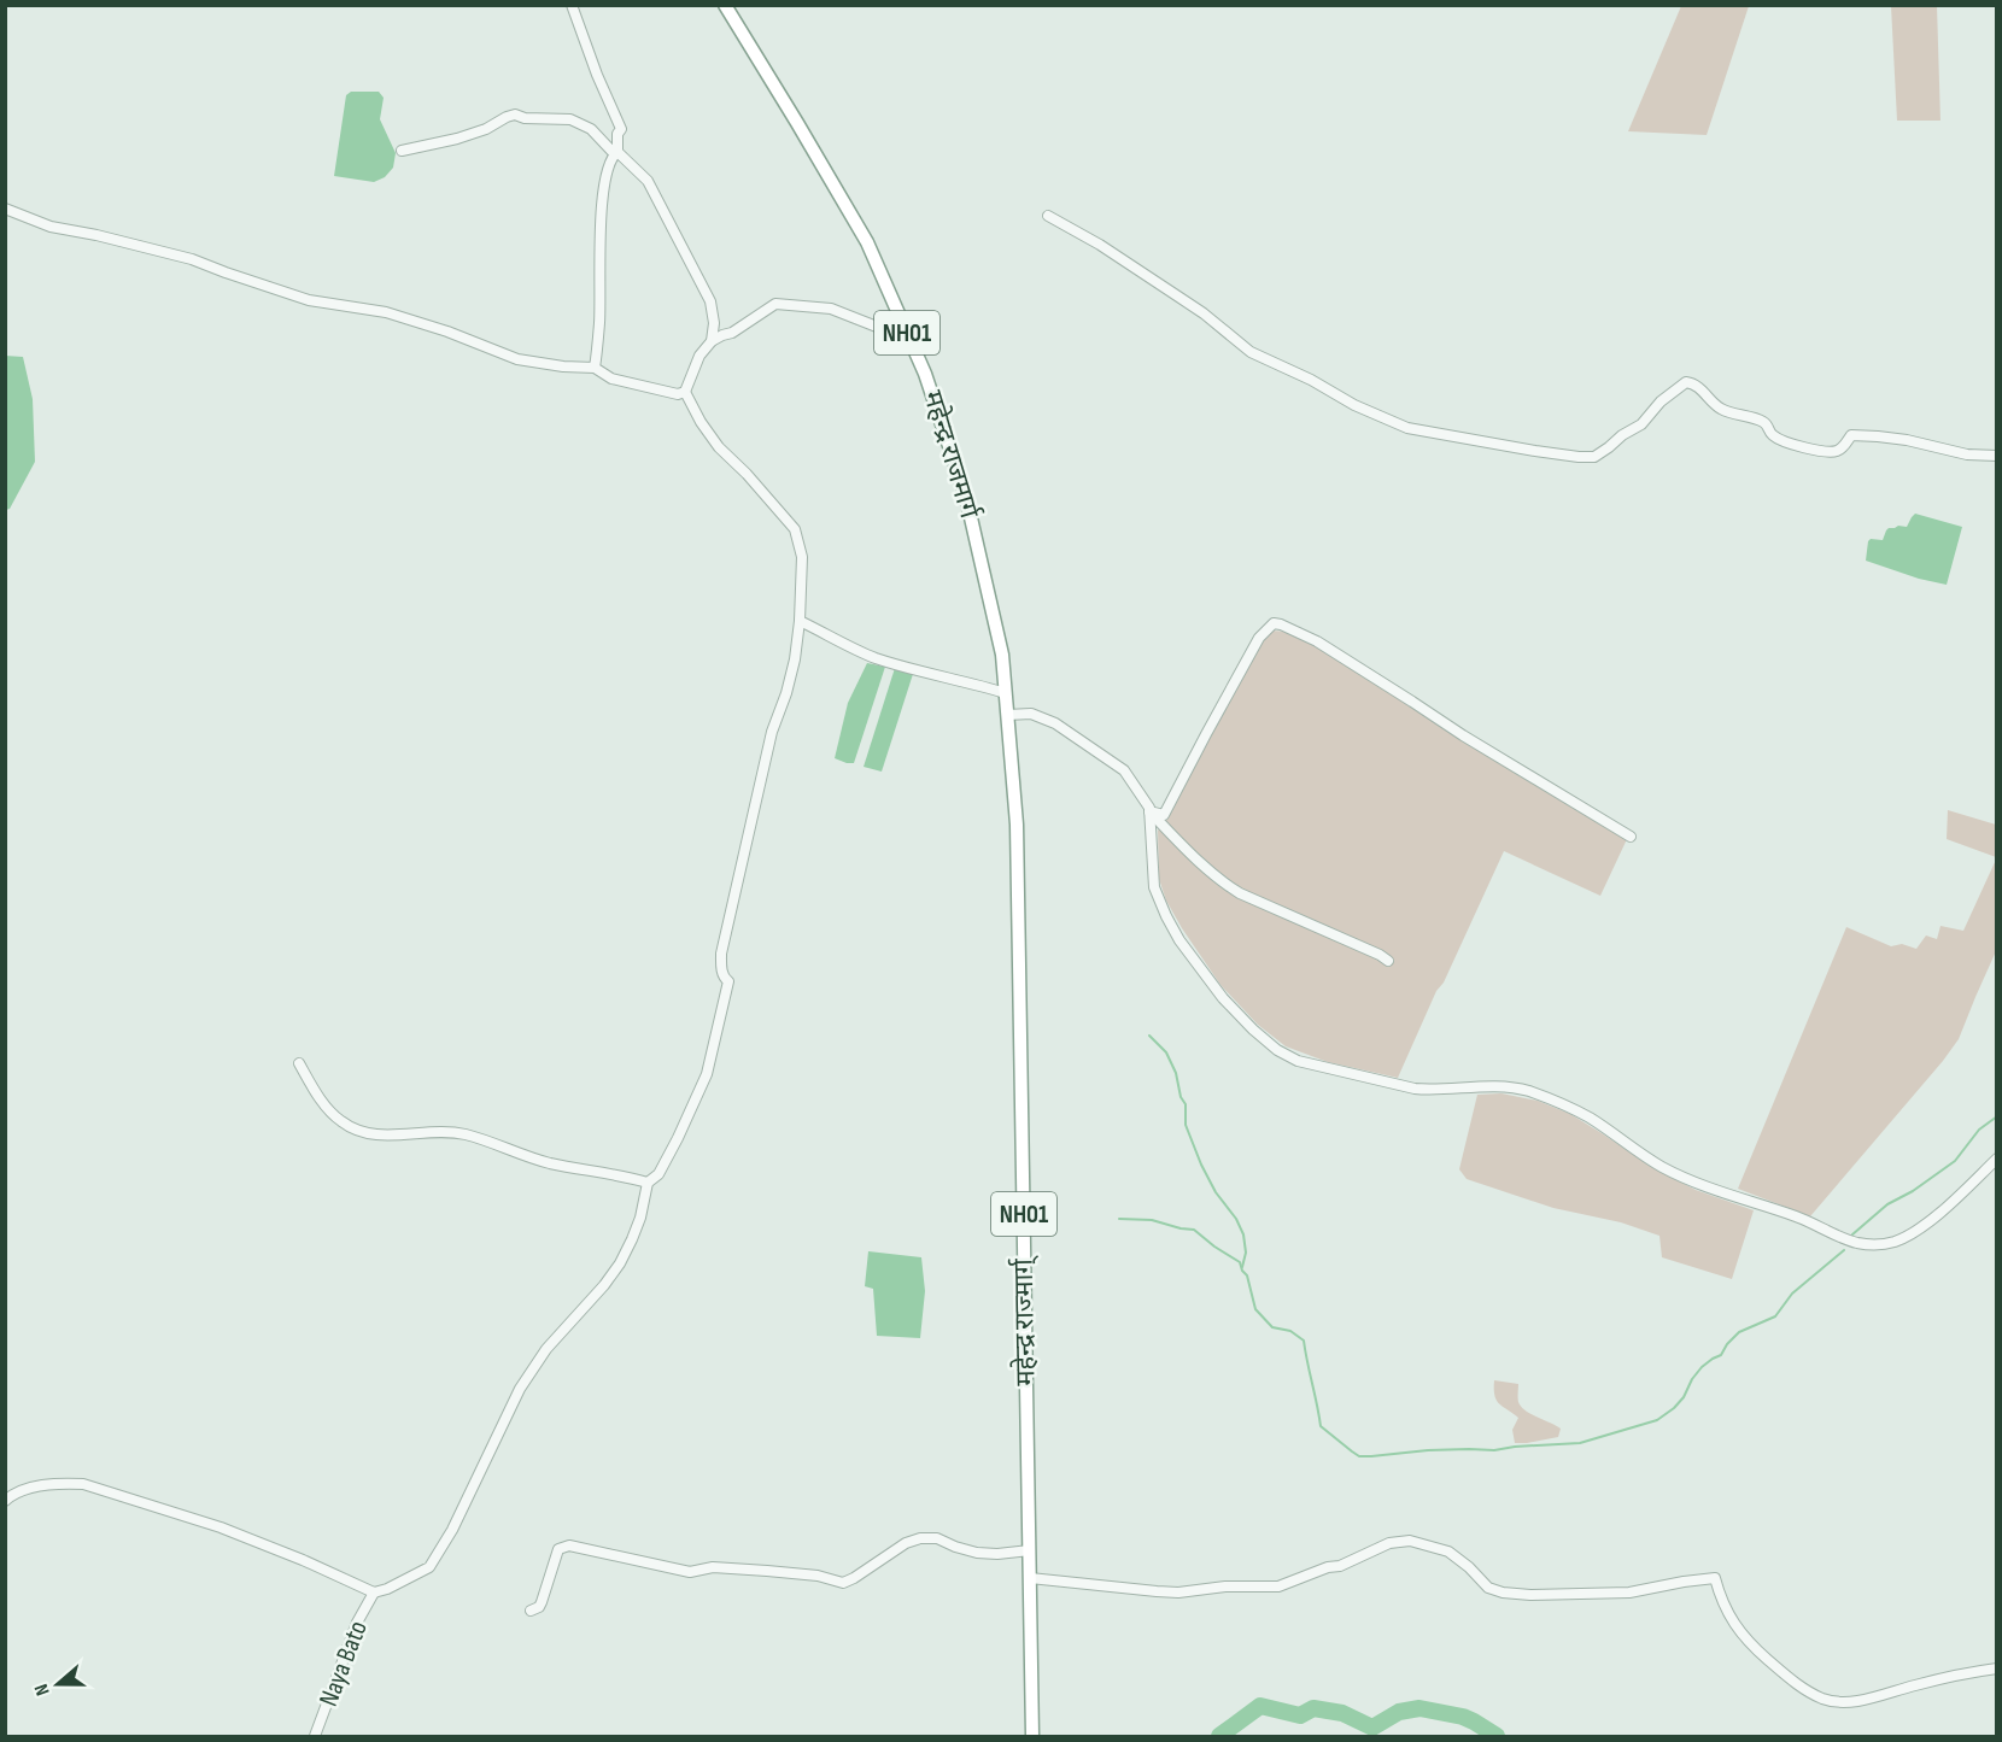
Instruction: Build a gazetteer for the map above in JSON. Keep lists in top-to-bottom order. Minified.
{"streets":{"highway":["NH01","महेन्द्र राजमार्ग","महेन्द्र राज्मार्ग्"],"street":["Naya Bato"]},"crossings":[["महेन्द्र राजमार्ग","महेन्द्र राज्मार्ग्"]],"north":"left"}
